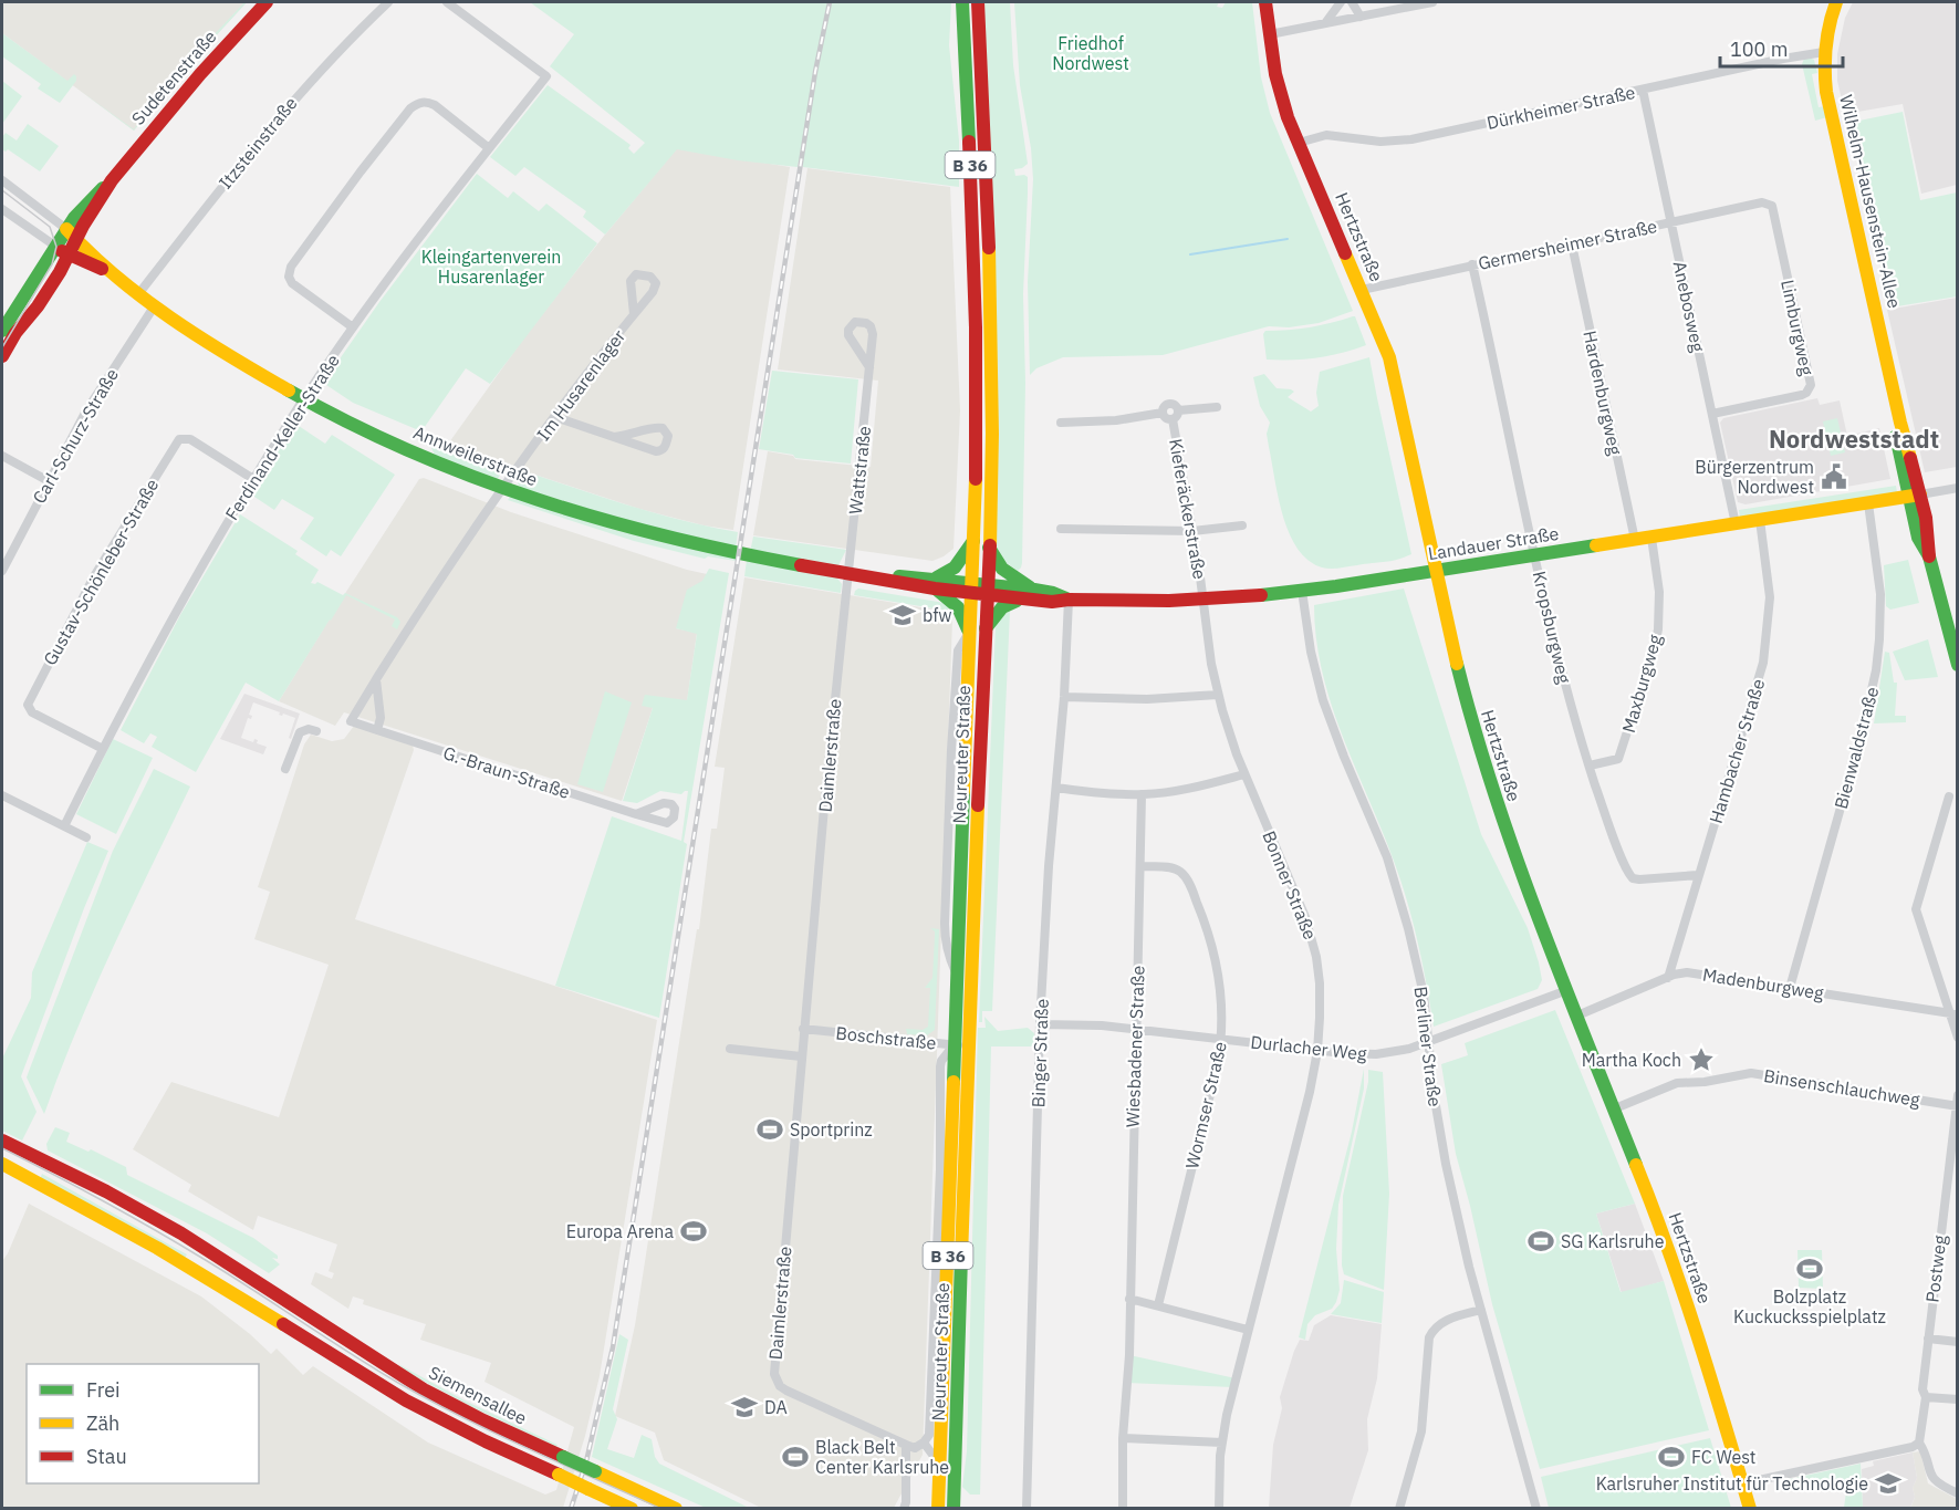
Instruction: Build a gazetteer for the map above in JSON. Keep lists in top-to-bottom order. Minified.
{"streets":{"main road":["Sudetenstraße","B 36","Wilhelm-Hausenstein-Allee","Hertzstraße","Annweilerstraße","Landauer Straße","Neureuter Straße","Siemensallee"],"street":["Dürkheimer Straße","Itzsteinstraße","Germersheimer Straße","Anebosweg","Limburgweg","Im Husarenlager","Hardenburgweg","Carl-Schurz-Straße","Ferdinand-Keller-Straße","Wattstraße","Kieferäckerstraße","Gustav-Schönleber-Straße","Kropsburgweg","Maxburgweg","Bienwaldstraße","Hambacher Straße","Daimlerstraße","G.-Braun-Straße","Bonner Straße","Madenburgweg","Boschstraße","Wiesbadener Straße","Berliner Straße","Durlacher Weg","Binger Straße","Binsenschlauchweg","Wormser Straße","Postweg"]},"crossings":[["Sudetenstraße","Annweilerstraße"],["Dürkheimer Straße","Wilhelm-Hausenstein-Allee"],["Dürkheimer Straße","Hertzstraße"],["Dürkheimer Straße","Anebosweg"],["Itzsteinstraße","Annweilerstraße"],["Wilhelm-Hausenstein-Allee","Landauer Straße"],["Hertzstraße","Germersheimer Straße"],["Hertzstraße","Landauer Straße"],["Hertzstraße","Madenburgweg"],["Hertzstraße","Durlacher Weg"],["Hertzstraße","Binsenschlauchweg"],["Germersheimer Straße","Anebosweg"],["Germersheimer Straße","Limburgweg"],["Germersheimer Straße","Hardenburgweg"],["Germersheimer Straße","Kropsburgweg"],["Anebosweg","Limburgweg"],["Anebosweg","Landauer Straße"],["Im Husarenlager","Annweilerstraße"],["Im Husarenlager","G.-Braun-Straße"],["Hardenburgweg","Landauer Straße"],["Carl-Schurz-Straße","Annweilerstraße"],["Ferdinand-Keller-Straße","Annweilerstraße"],["Ferdinand-Keller-Straße","Gustav-Schönleber-Straße"],["Annweilerstraße","Wattstraße"],["Annweilerstraße","Landauer Straße"],["Annweilerstraße","Neureuter Straße"],["Annweilerstraße","Daimlerstraße"],["Annweilerstraße","G.-Braun-Straße"],["Wattstraße","Daimlerstraße"],["Kieferäckerstraße","Landauer Straße"],["Kieferäckerstraße","Bonner Straße"],["Landauer Straße","Kropsburgweg"],["Landauer Straße","Maxburgweg"],["Landauer Straße","Bienwaldstraße"],["Landauer Straße","Hambacher Straße"],["Landauer Straße","Neureuter Straße"],["Landauer Straße","Bonner Straße"],["Landauer Straße","Berliner Straße"],["Landauer Straße","Binger Straße"],["Kropsburgweg","Maxburgweg"],["Kropsburgweg","Hambacher Straße"],["Bienwaldstraße","Madenburgweg"],["Hambacher Straße","Madenburgweg"],["Neureuter Straße","Daimlerstraße"],["Neureuter Straße","Boschstraße"],["Daimlerstraße","Boschstraße"],["Bonner Straße","Durlacher Weg"],["Wiesbadener Straße","Durlacher Weg"],["Wiesbadener Straße","Wormser Straße"],["Berliner Straße","Durlacher Weg"],["Durlacher Weg","Binger Straße"],["Durlacher Weg","Wormser Straße"],["Binsenschlauchweg","Postweg"]],"districts":["Nordweststadt"],"parks":["Friedhof Nordwest","Kleingartenverein Husarenlager"],"places":{"public building":["Bürgerzentrum Nordwest"],"school or university":["bfw","DA","Karlsruher Institut für Technologie"],"place":["Martha Koch"],"sports":["Sportprinz","Europa Arena","SG Karlsruhe","Bolzplatz Kuckucksspielplatz","Black Belt Center Karlsruhe","FC West"]},"legend":["Frei","Zäh","Stau"],"scale_bar":"100 m"}
